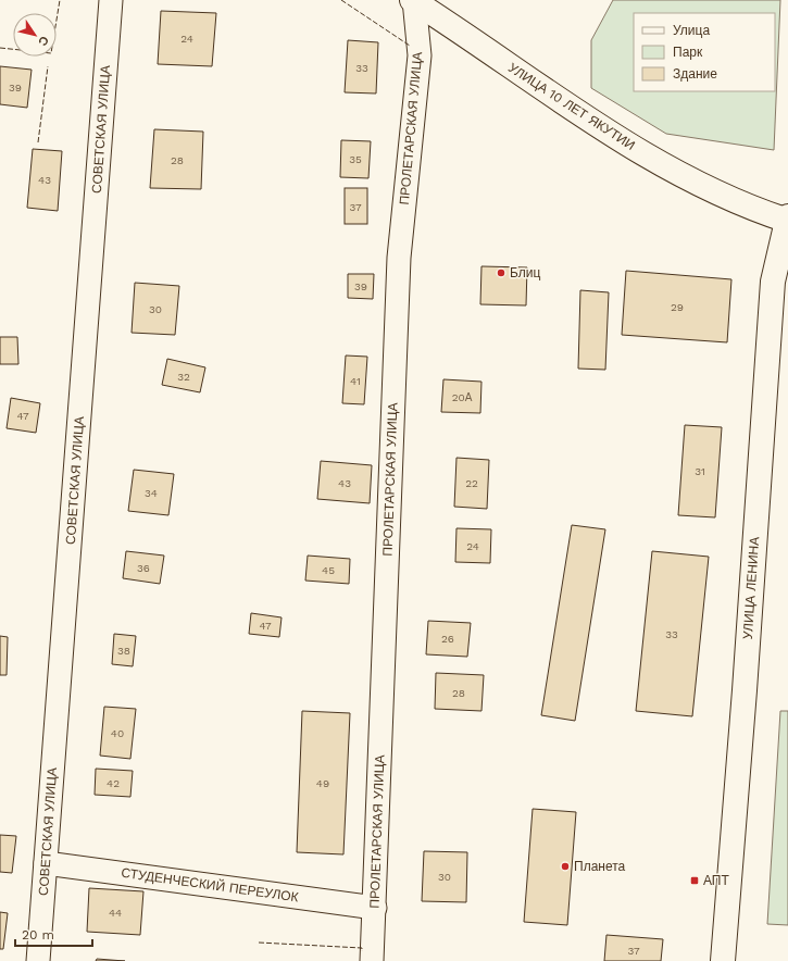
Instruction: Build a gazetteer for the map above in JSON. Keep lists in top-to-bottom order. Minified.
{"streets":{"main road":["УЛИЦА 10 ЛЕТ ЯКУТИИ","УЛИЦА ЛЕНИНА"],"street":["ПРОЛЕТАРСКАЯ УЛИЦА","СОВЕТСКАЯ УЛИЦА","СТУДЕНЧЕСКИЙ ПЕРЕУЛОК"]},"crossings":[["УЛИЦА 10 ЛЕТ ЯКУТИИ","ПРОЛЕТАРСКАЯ УЛИЦА"],["УЛИЦА 10 ЛЕТ ЯКУТИИ","УЛИЦА ЛЕНИНА"],["ПРОЛЕТАРСКАЯ УЛИЦА","СТУДЕНЧЕСКИЙ ПЕРЕУЛОК"],["СОВЕТСКАЯ УЛИЦА","СТУДЕНЧЕСКИЙ ПЕРЕУЛОК"]],"places":{"other":["Блиц","Планета"],"transit":["АПТ"]},"house_numbers":["24","33","39","35","28","43","37","39","29","30","32","41","20А","47","31","43","22","34","24","36","45","47","33","26","38","28","40","42","49","30","44","37"],"legend":["Улица","Парк","Здание"],"scale_bar":"20 m","north":"bottom right"}
